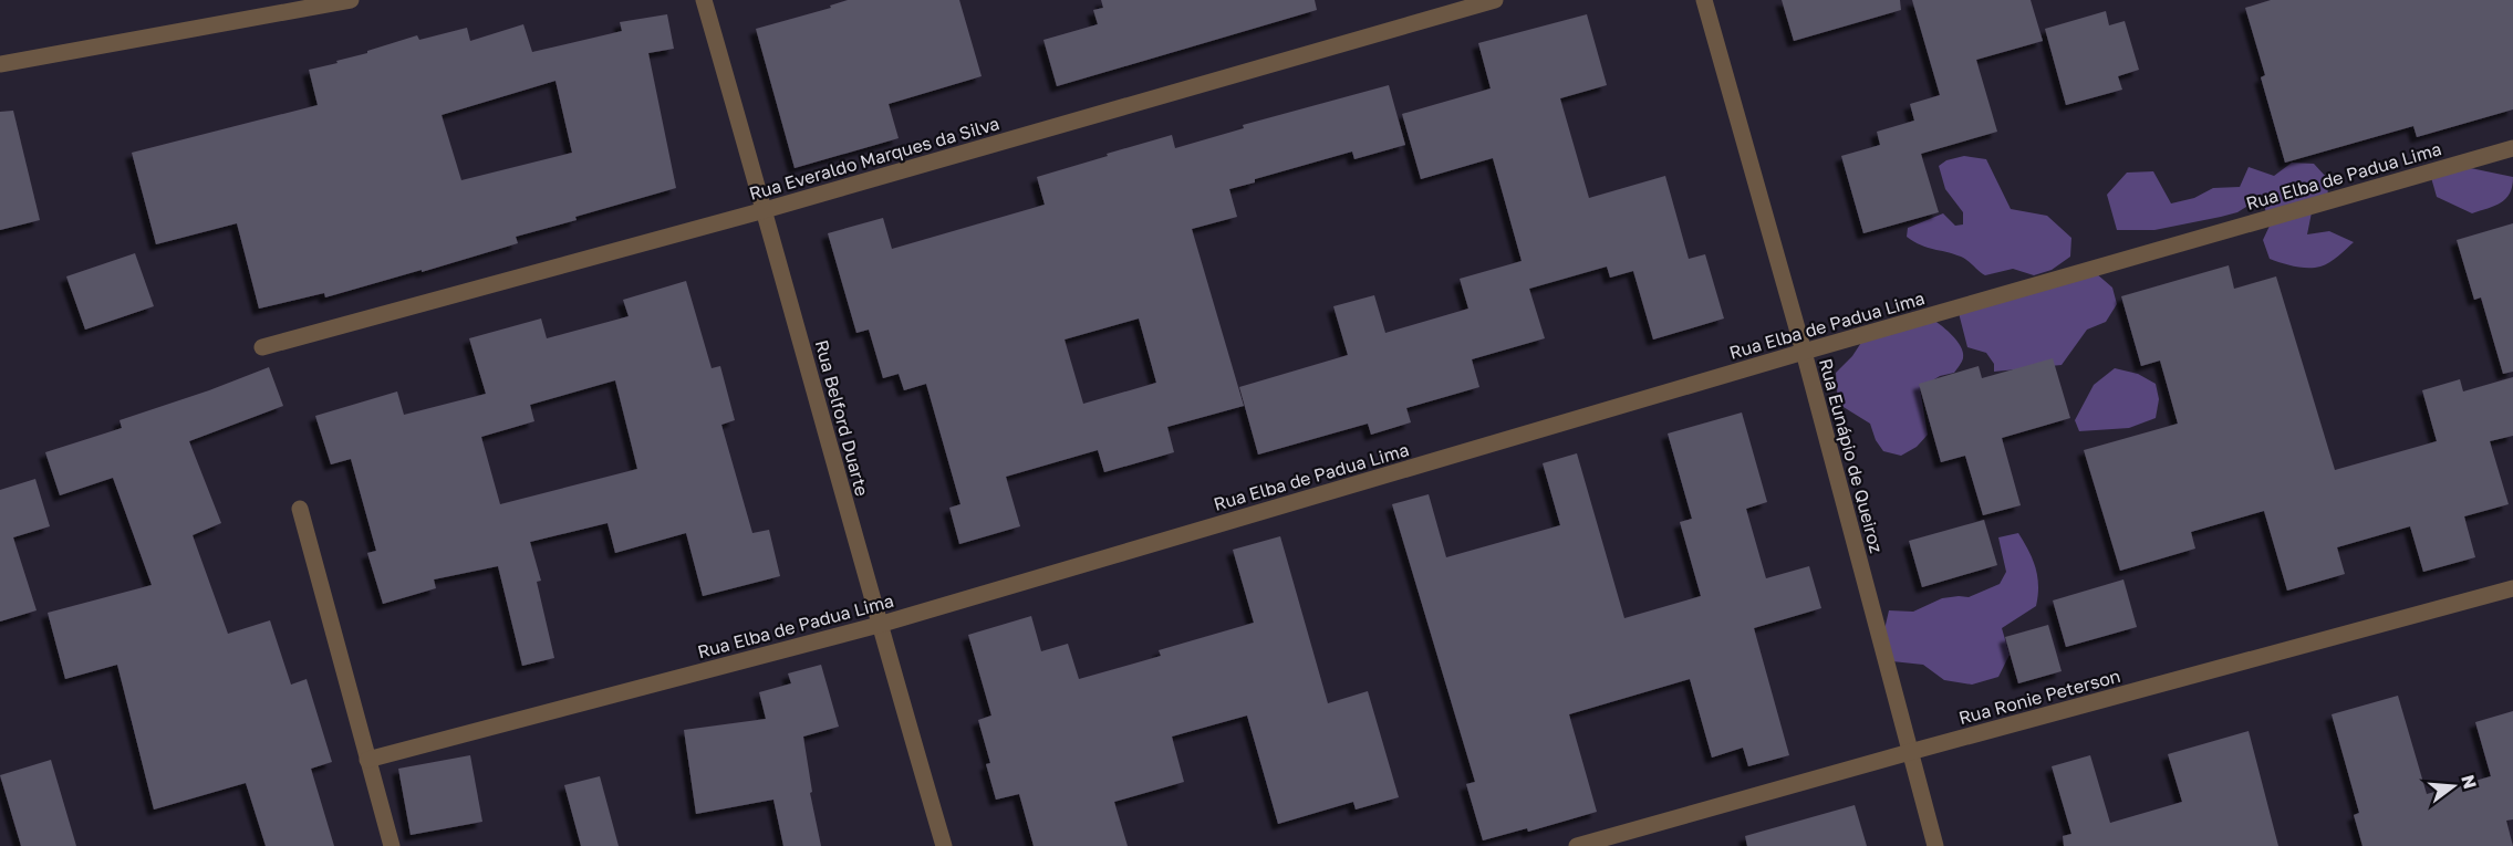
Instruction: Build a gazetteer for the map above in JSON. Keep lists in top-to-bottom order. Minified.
{"streets":{"street":["Rua Everaldo Marques da Silva","Rua Elba de Padua Lima","Rua Belford Duarte","Rua Eunápio de Queiroz","Rua Ronie Peterson"]},"crossings":[["Rua Everaldo Marques da Silva","Rua Belford Duarte"],["Rua Elba de Padua Lima","Rua Belford Duarte"],["Rua Elba de Padua Lima","Rua Eunápio de Queiroz"],["Rua Eunápio de Queiroz","Rua Ronie Peterson"]],"north":"right"}
